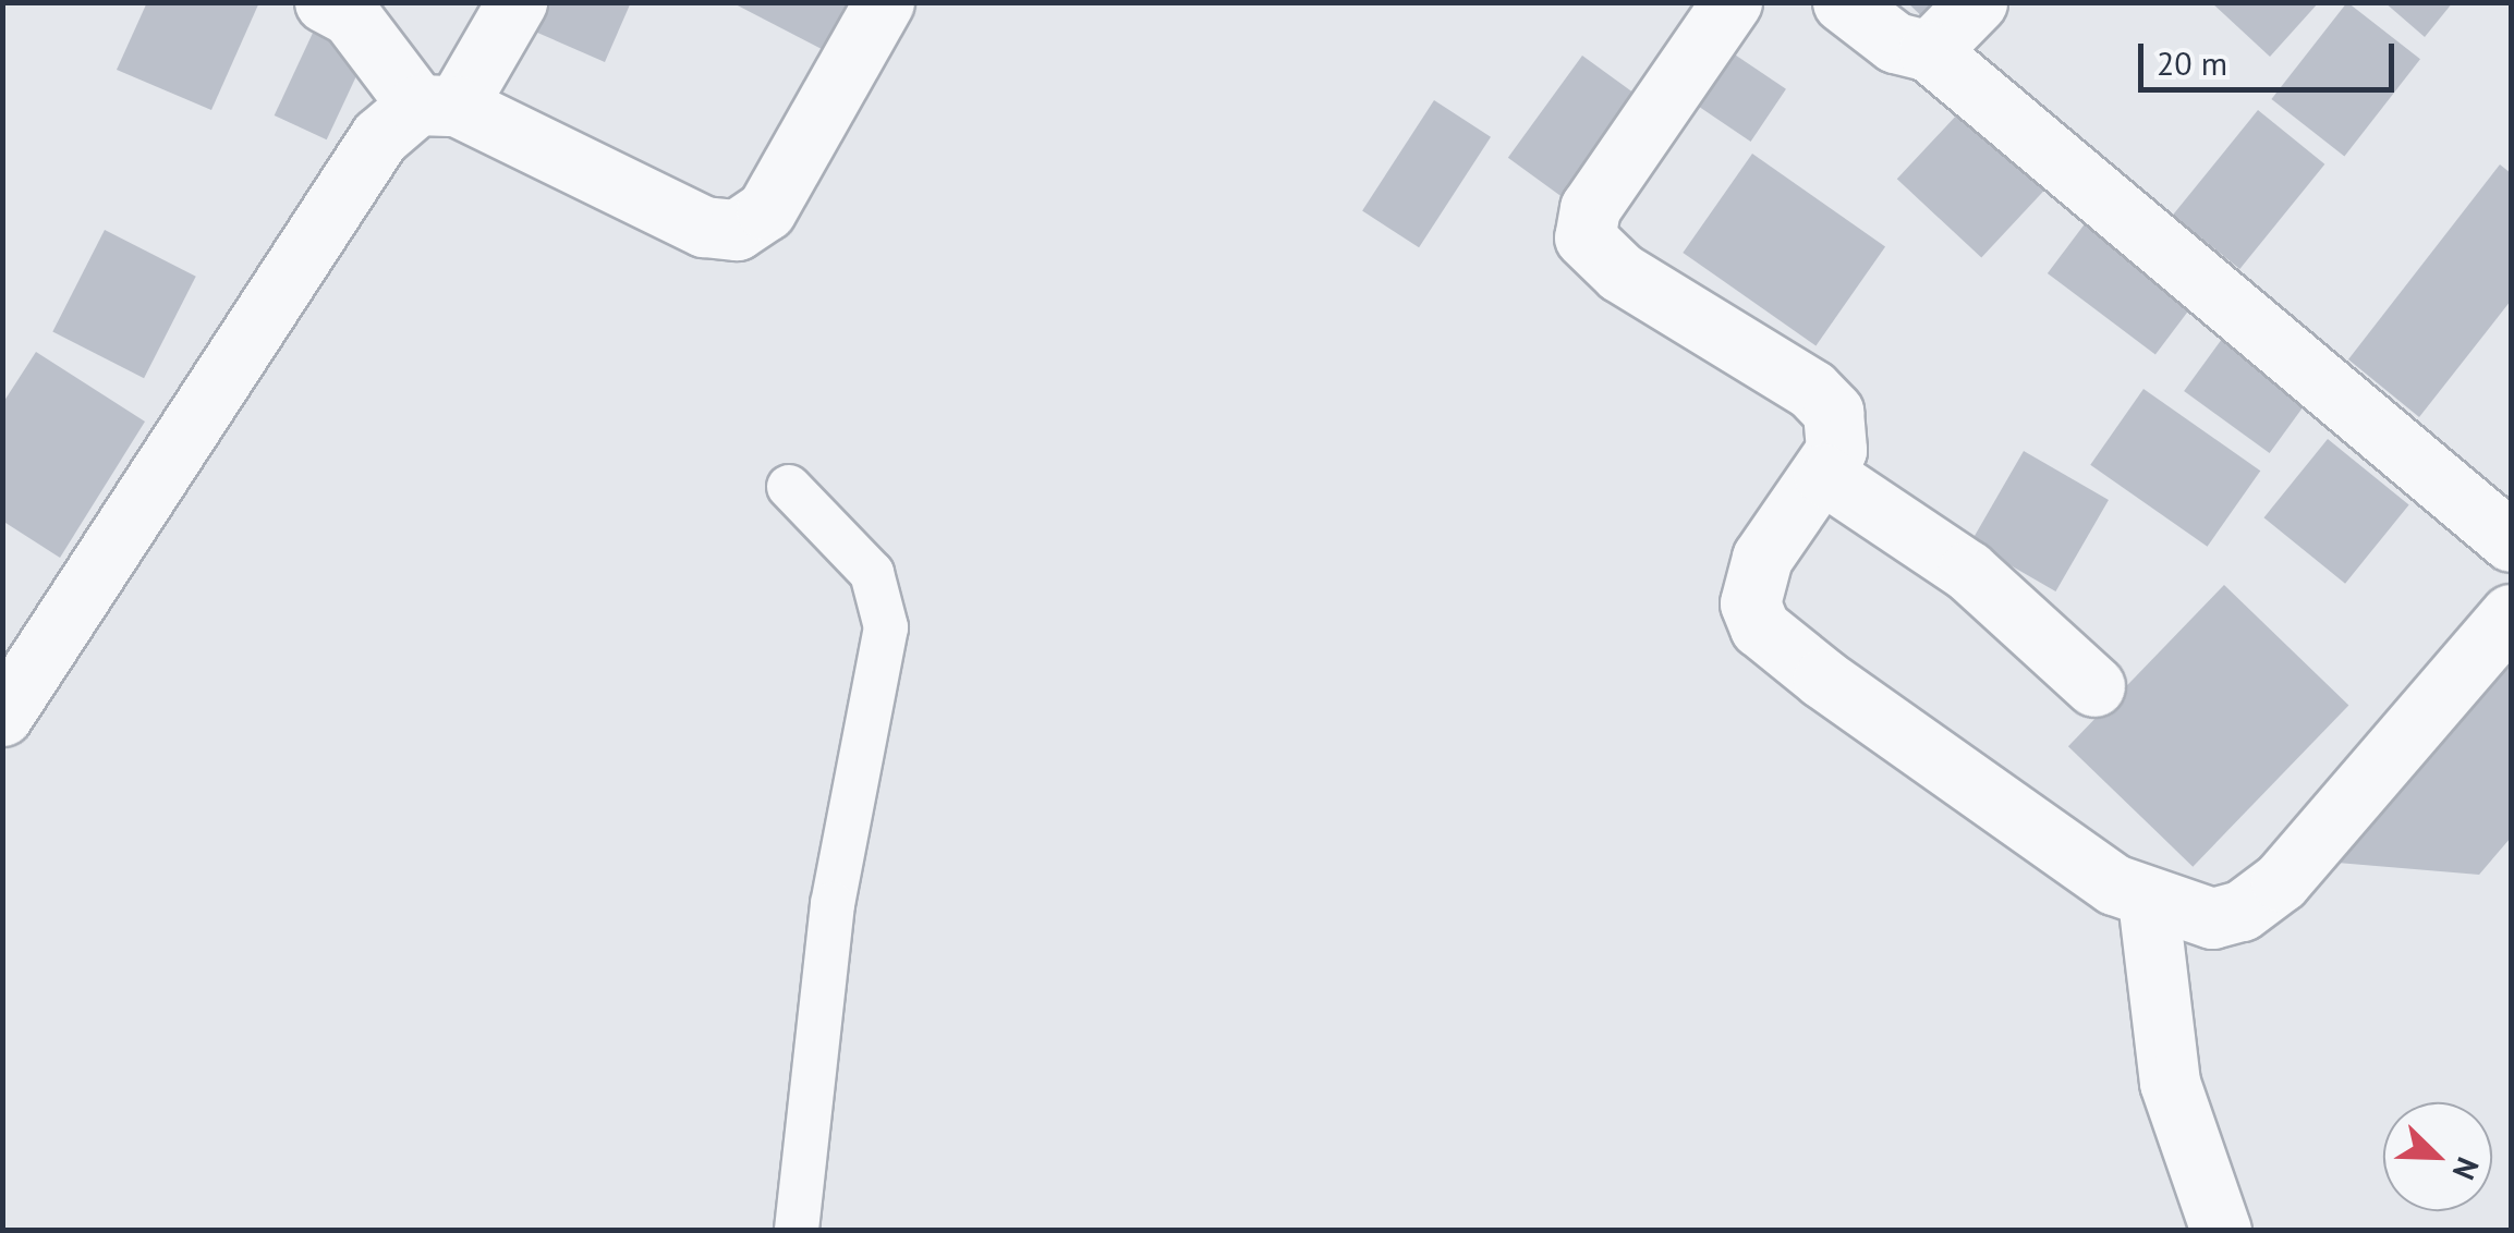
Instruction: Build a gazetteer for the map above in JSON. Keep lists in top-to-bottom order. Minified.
{"scale_bar":"20 m","north":"bottom right"}
